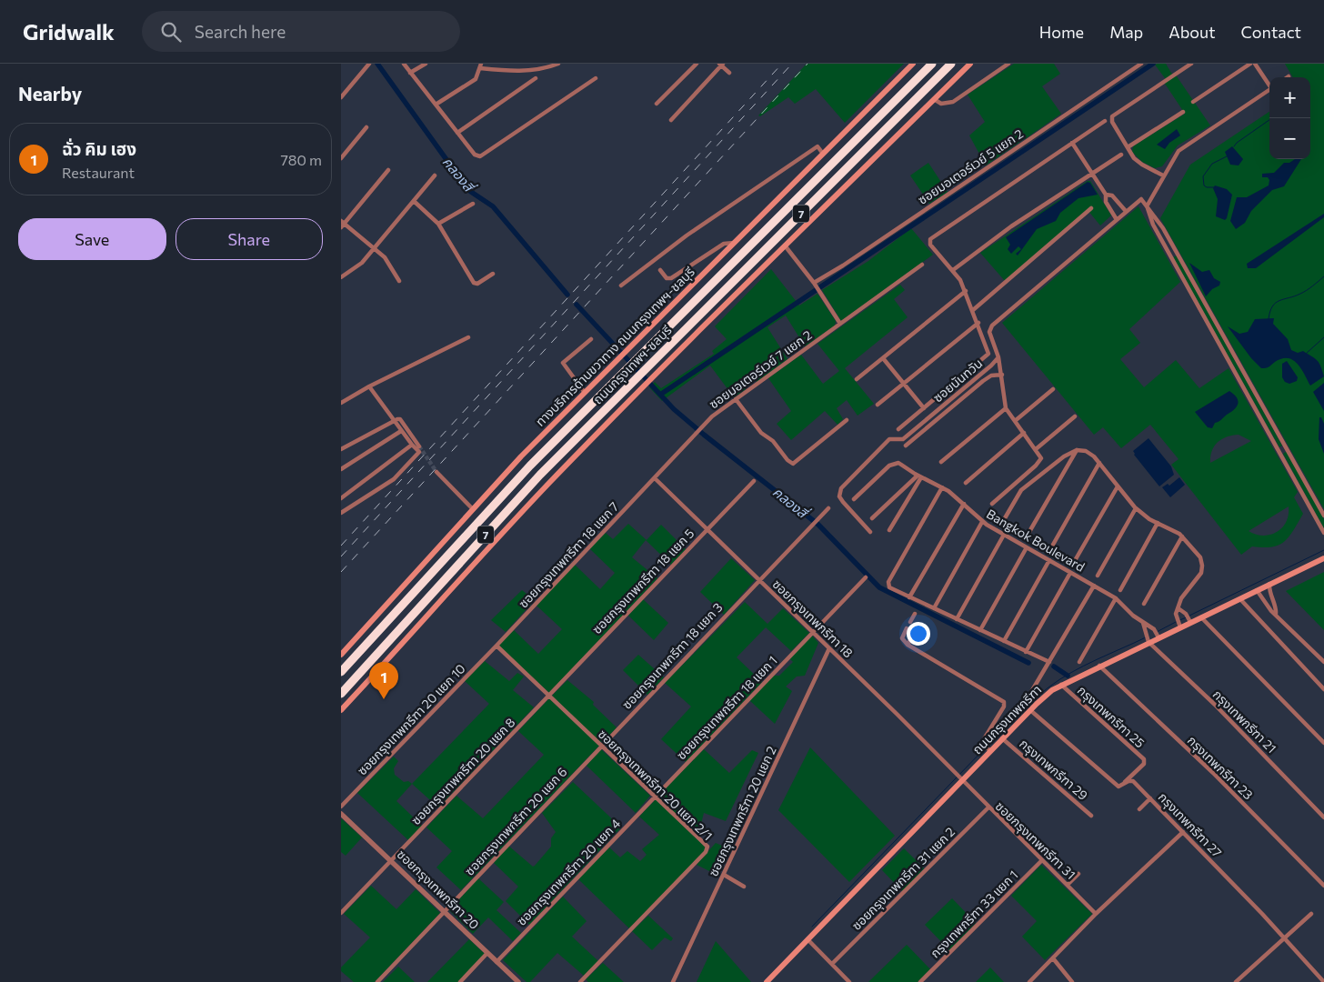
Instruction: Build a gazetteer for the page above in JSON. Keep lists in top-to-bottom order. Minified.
{"streets":{"highway":["7","ถนนกรุงเทพฯ-ชลบุรี"],"main road":["ทางบริการด้านขวาทาง ถนนกรุงเทพฯ-ชลบุรี","ถนนกรุงเทพกรีฑา"],"street":["ซอยมอเตอร์เวย์ 5 แยก 2","ซอยมอเตอร์เวย์ 7 แยก 2","ซอยนันทวัน","Bangkok Boulevard","ซอยกรุงเทพกรีฑา 18 แยก 7","ซอยกรุงเทพกรีฑา 18 แยก 5","ซอยกรุงเทพกรีฑา 18","ซอยกรุงเทพกรีฑา 18 แยก 3","ซอยกรุงเทพกรีฑา 18 แยก 1","กรุงเทพกรีฑา 25","ซอยกรุงเทพกรีฑา 20 แยก 10","กรุงเทพกรีฑา 21","กรุงเทพกรีฑา 23","กรุงเทพกรีฑา 29","ซอยกรุงเทพกรีฑา 20 แยก 8","ซอยกรุงเทพกรีฑา 20 แยก 2/1","ซอยกรุงเทพกรีฑา 20 แยก 2","ซอยกรุงเทพกรีฑา 20 แยก 6","กรุงเทพกรีฑา 27","ซอยกรุงเทพกรีฑา 31","ซอยกรุงเทพกรีฑา 20 แยก 4","ซอยกรุงเทพกรีฑา 31 แยก 2","ซอยกรุงเทพกรีฑา 20","กรุงเทพกรีฑา 33 แยก 1"]},"crossings":[["ซอยมอเตอร์เวย์ 7 แยก 2","ซอยกรุงเทพกรีฑา 18 แยก 7"],["ซอยมอเตอร์เวย์ 7 แยก 2","ซอยกรุงเทพกรีฑา 18"],["Bangkok Boulevard","ถนนกรุงเทพกรีฑา"],["ซอยกรุงเทพกรีฑา 18 แยก 7","ซอยกรุงเทพกรีฑา 18"],["ซอยกรุงเทพกรีฑา 18 แยก 7","ซอยกรุงเทพกรีฑา 20 แยก 10"],["ซอยกรุงเทพกรีฑา 18 แยก 7","ซอยกรุงเทพกรีฑา 20 แยก 2/1"],["ซอยกรุงเทพกรีฑา 18 แยก 5","ซอยกรุงเทพกรีฑา 18"],["ซอยกรุงเทพกรีฑา 18 แยก 5","ซอยกรุงเทพกรีฑา 20 แยก 8"],["ซอยกรุงเทพกรีฑา 18 แยก 5","ซอยกรุงเทพกรีฑา 20 แยก 2/1"],["ซอยกรุงเทพกรีฑา 18","ซอยกรุงเทพกรีฑา 18 แยก 3"],["ซอยกรุงเทพกรีฑา 18","ซอยกรุงเทพกรีฑา 18 แยก 1"],["ซอยกรุงเทพกรีฑา 18","ถนนกรุงเทพกรีฑา"],["ซอยกรุงเทพกรีฑา 18","ซอยกรุงเทพกรีฑา 20 แยก 2"],["ซอยกรุงเทพกรีฑา 18","ซอยกรุงเทพกรีฑา 31"],["ซอยกรุงเทพกรีฑา 18 แยก 3","ซอยกรุงเทพกรีฑา 20 แยก 2/1"],["ซอยกรุงเทพกรีฑา 18 แยก 3","ซอยกรุงเทพกรีฑา 20 แยก 6"],["ซอยกรุงเทพกรีฑา 18 แยก 1","ซอยกรุงเทพกรีฑา 20 แยก 2/1"],["ซอยกรุงเทพกรีฑา 18 แยก 1","ซอยกรุงเทพกรีฑา 20 แยก 4"],["กรุงเทพกรีฑา 25","ถนนกรุงเทพกรีฑา"],["กรุงเทพกรีฑา 25","กรุงเทพกรีฑา 27"],["ซอยกรุงเทพกรีฑา 20 แยก 10","ซอยกรุงเทพกรีฑา 20 แยก 2/1"],["ถนนกรุงเทพกรีฑา","กรุงเทพกรีฑา 21"],["ถนนกรุงเทพกรีฑา","กรุงเทพกรีฑา 23"],["ถนนกรุงเทพกรีฑา","กรุงเทพกรีฑา 29"],["ถนนกรุงเทพกรีฑา","กรุงเทพกรีฑา 27"],["ถนนกรุงเทพกรีฑา","ซอยกรุงเทพกรีฑา 31"],["ซอยกรุงเทพกรีฑา 20 แยก 8","ซอยกรุงเทพกรีฑา 20 แยก 2/1"],["ซอยกรุงเทพกรีฑา 20 แยก 8","ซอยกรุงเทพกรีฑา 20"],["ซอยกรุงเทพกรีฑา 20 แยก 2/1","ซอยกรุงเทพกรีฑา 20 แยก 6"],["ซอยกรุงเทพกรีฑา 20 แยก 2/1","ซอยกรุงเทพกรีฑา 20 แยก 4"],["ซอยกรุงเทพกรีฑา 20 แยก 6","ซอยกรุงเทพกรีฑา 20"],["ซอยกรุงเทพกรีฑา 31","ซอยกรุงเทพกรีฑา 31 แยก 2"],["ซอยกรุงเทพกรีฑา 31","กรุงเทพกรีฑา 33 แยก 1"],["ซอยกรุงเทพกรีฑา 20 แยก 4","ซอยกรุงเทพกรีฑา 20"]],"water":["คลองสี่"],"page":{"header":"Gridwalk","search":"Search here","nav":["Home","Map","About","Contact"],"heading":"Nearby","map_buttons":["+","−"],"list":[{"mark":"1","name":"ฉั่ว คิม เฮง","note":"Restaurant","value":"780 m"}],"buttons":["Save","Share"],"pins":"1"}}
